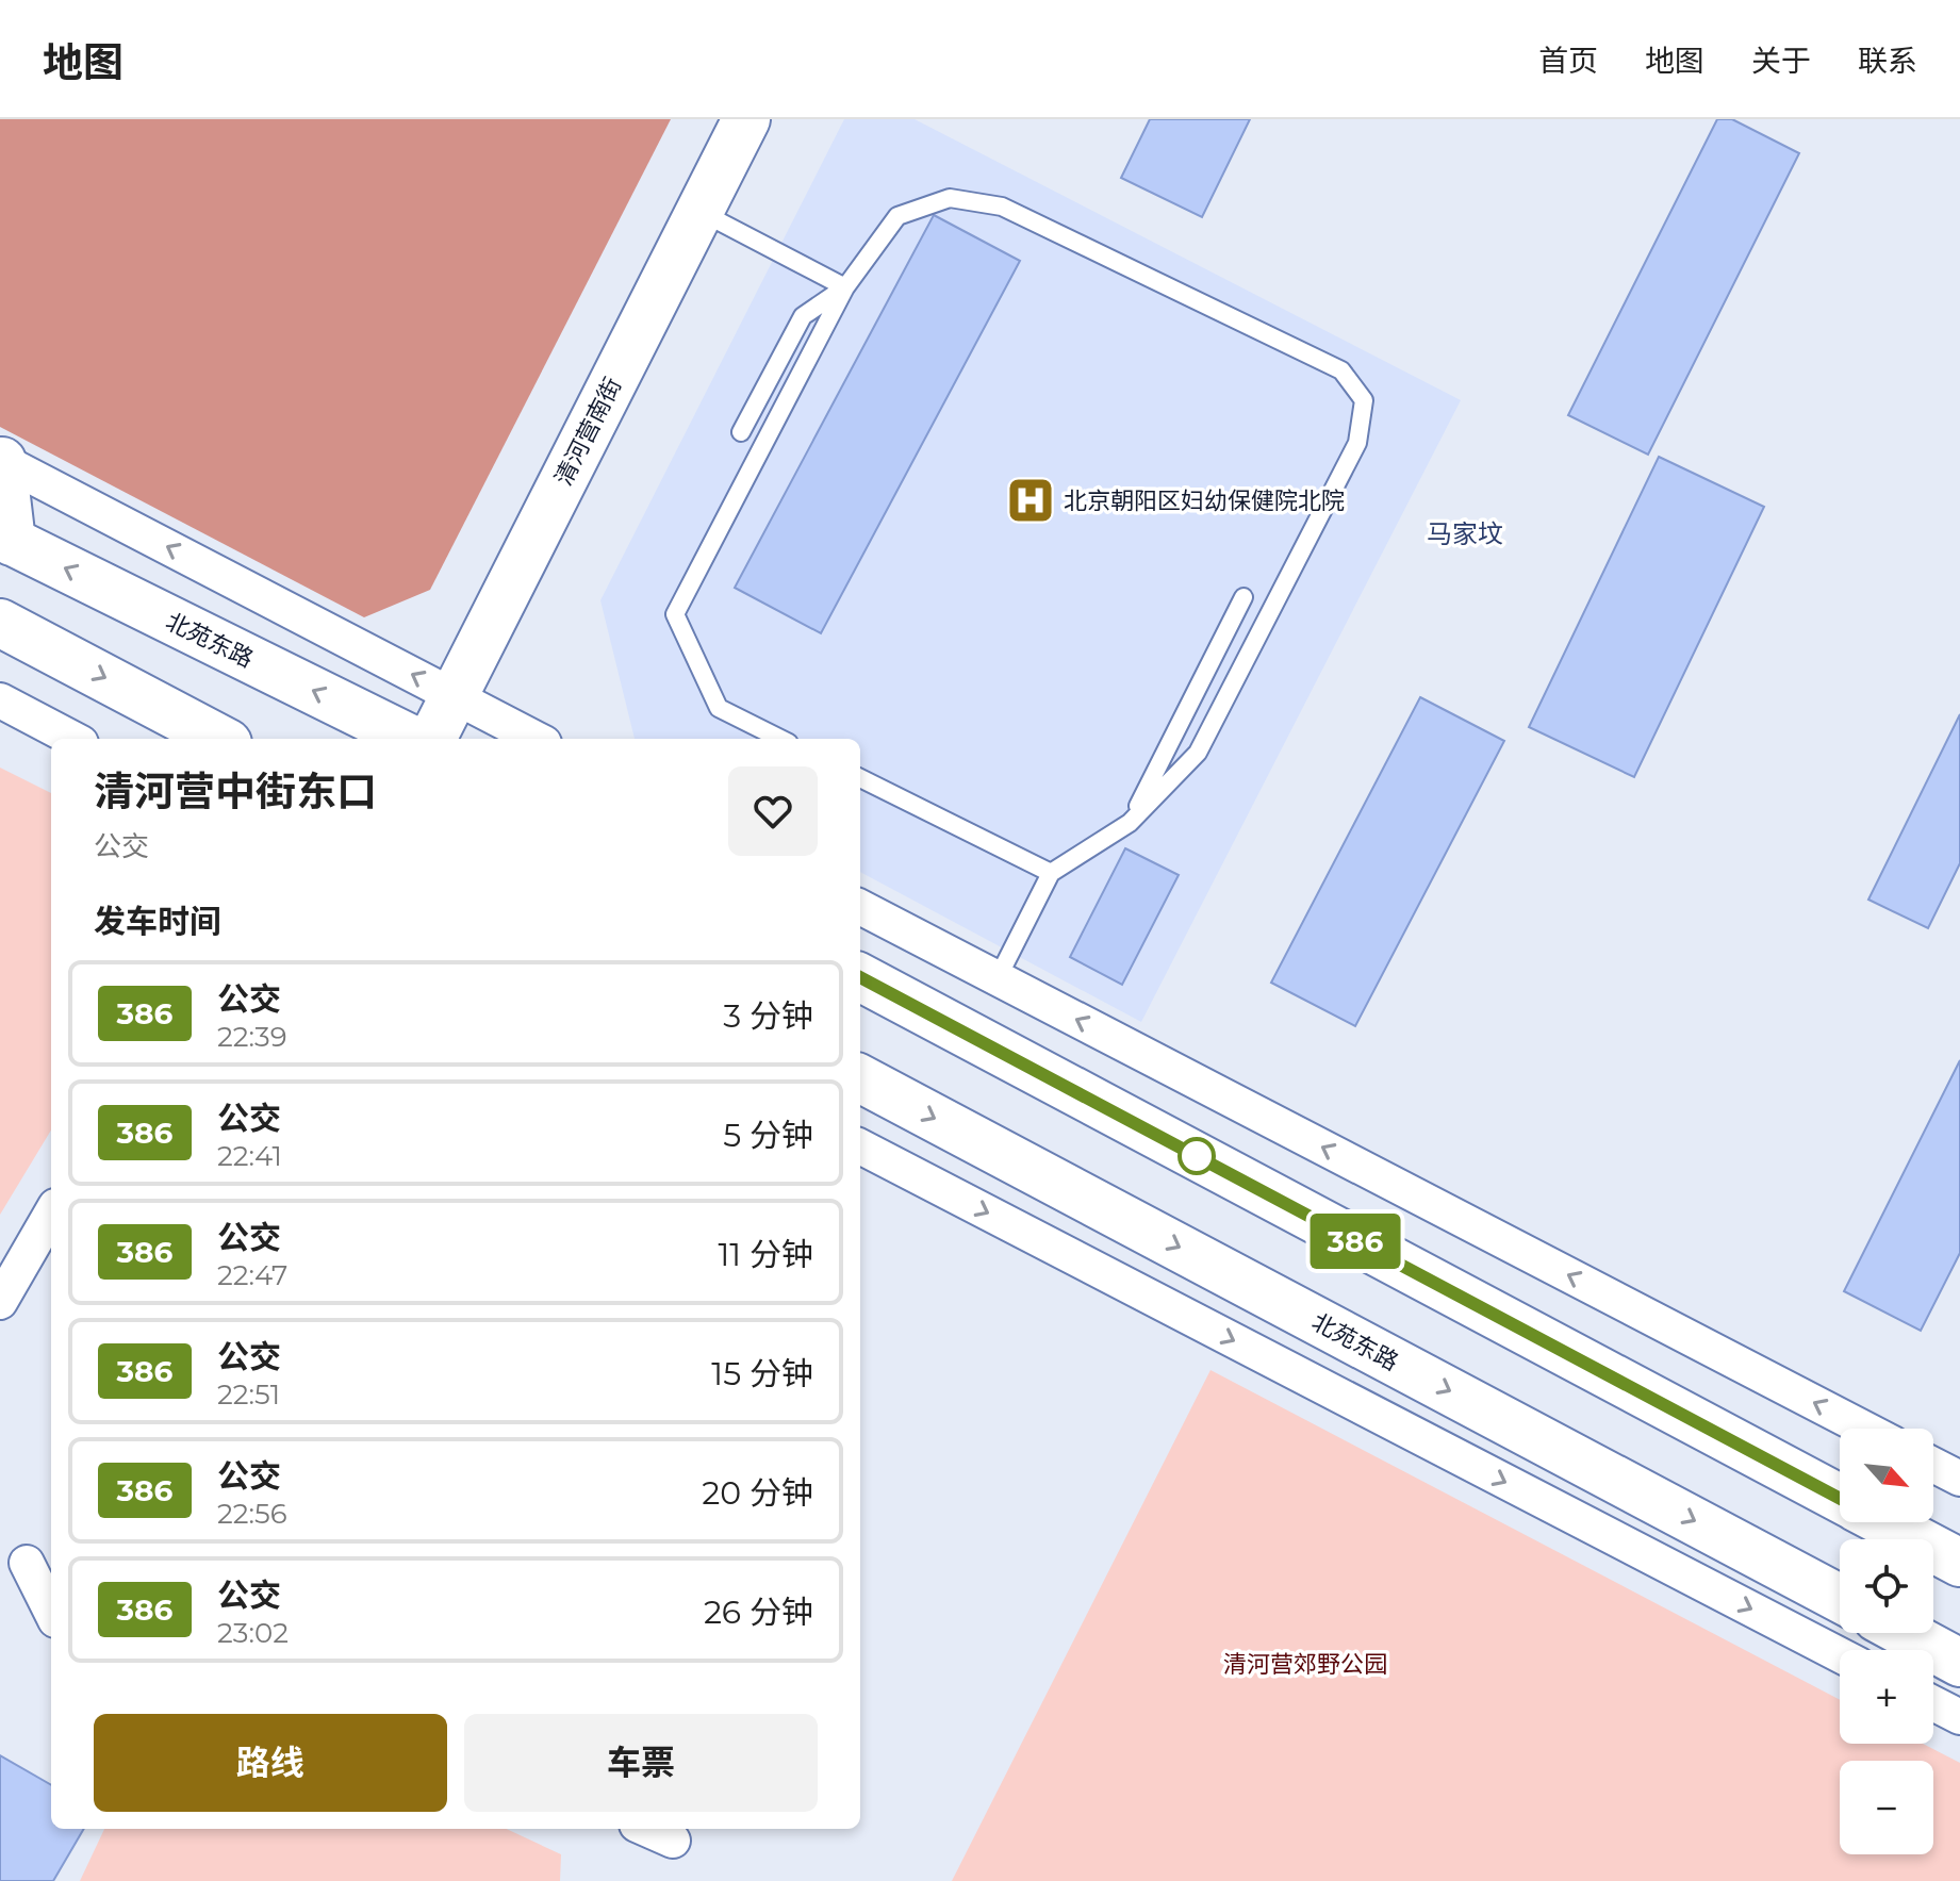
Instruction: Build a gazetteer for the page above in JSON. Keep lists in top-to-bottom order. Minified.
{"streets":{"main road":["清河营南街","北苑东路"]},"districts":["马家坟"],"parks":["清河营郊野公园"],"places":{"hospital":["北京朝阳区妇幼保健院北院"]},"lines":["bus line 386"],"north":"bottom right","page":{"header":"地图","nav":["首页","地图","关于","联系"],"on_map":"386","heading":[["清河营中街东口","公交"],"发车时间"],"list":[{"mark":"386","name":"公交","note":"22:39","value":"3 分钟"},{"mark":"386","name":"公交","note":"22:41","value":"5 分钟"},{"mark":"386","name":"公交","note":"22:47","value":"11 分钟"},{"mark":"386","name":"公交","note":"22:51","value":"15 分钟"},{"mark":"386","name":"公交","note":"22:56","value":"20 分钟"},{"mark":"386","name":"公交","note":"23:02","value":"26 分钟"}],"map_buttons":["+","−"],"buttons":["路线","车票"]}}
